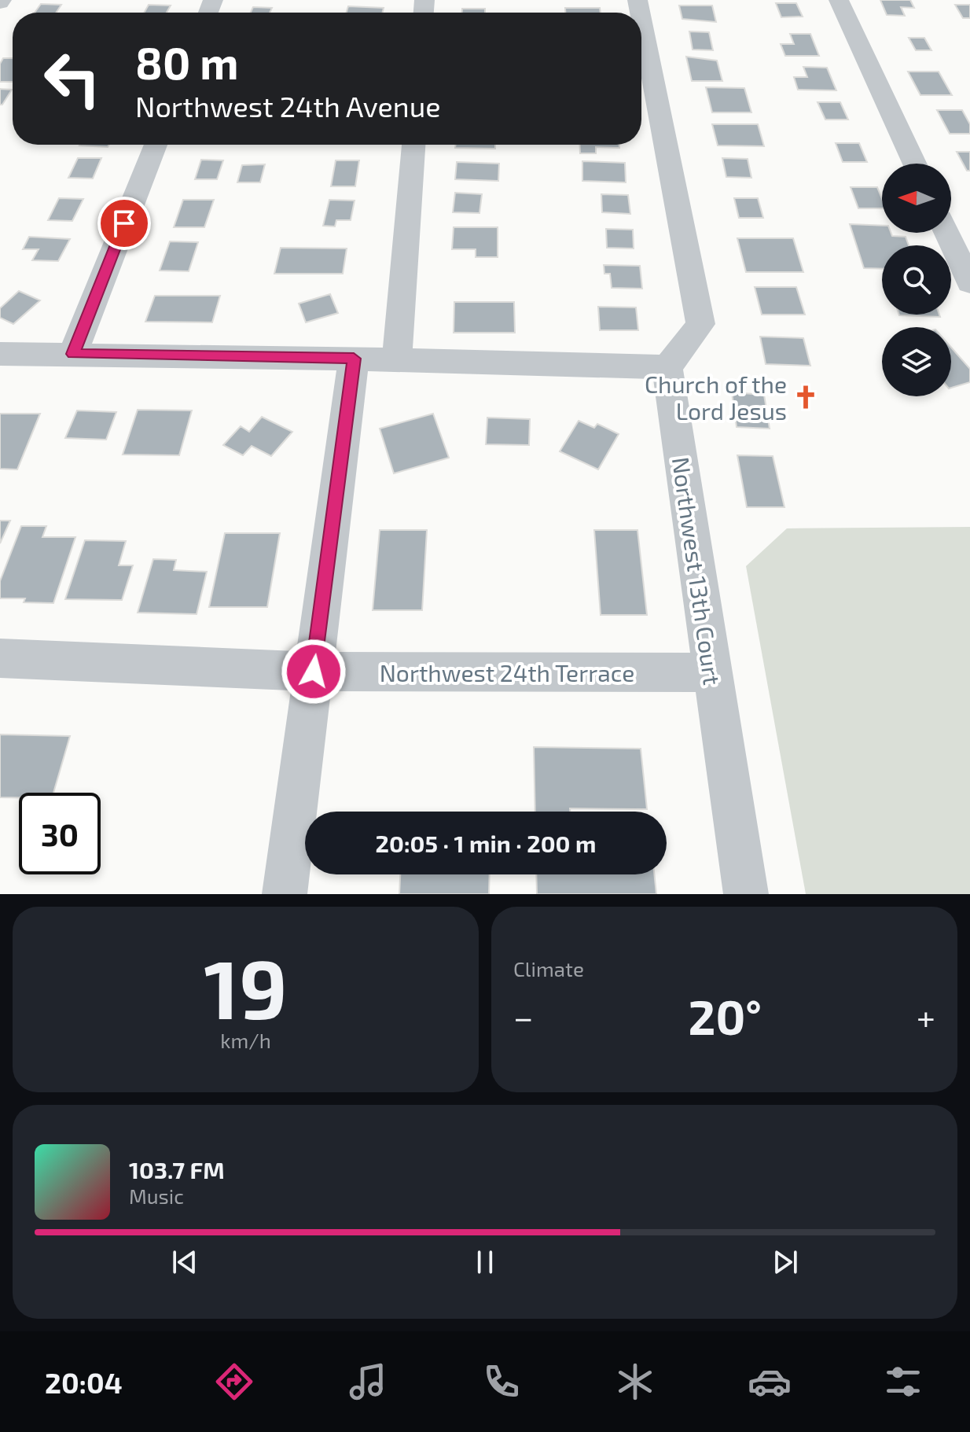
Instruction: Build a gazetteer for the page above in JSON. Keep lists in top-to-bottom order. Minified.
{"streets":{"street":["Northwest 13th Court","Northwest 24th Terrace"]},"crossings":[["Northwest 13th Court","Northwest 24th Terrace"]],"places":{"church":["Church of the Lord Jesus"]},"north":"left","page":{"turn":["80 m","Northwest 24th Avenue"],"limit":"30","trip":"20:05 · 1 min · 200 m","tile":[["19","km/h"],"Climate"],"heat":["−","20°","+"],"song":["103.7 FM","Music"],"tabs":"20:04"}}
